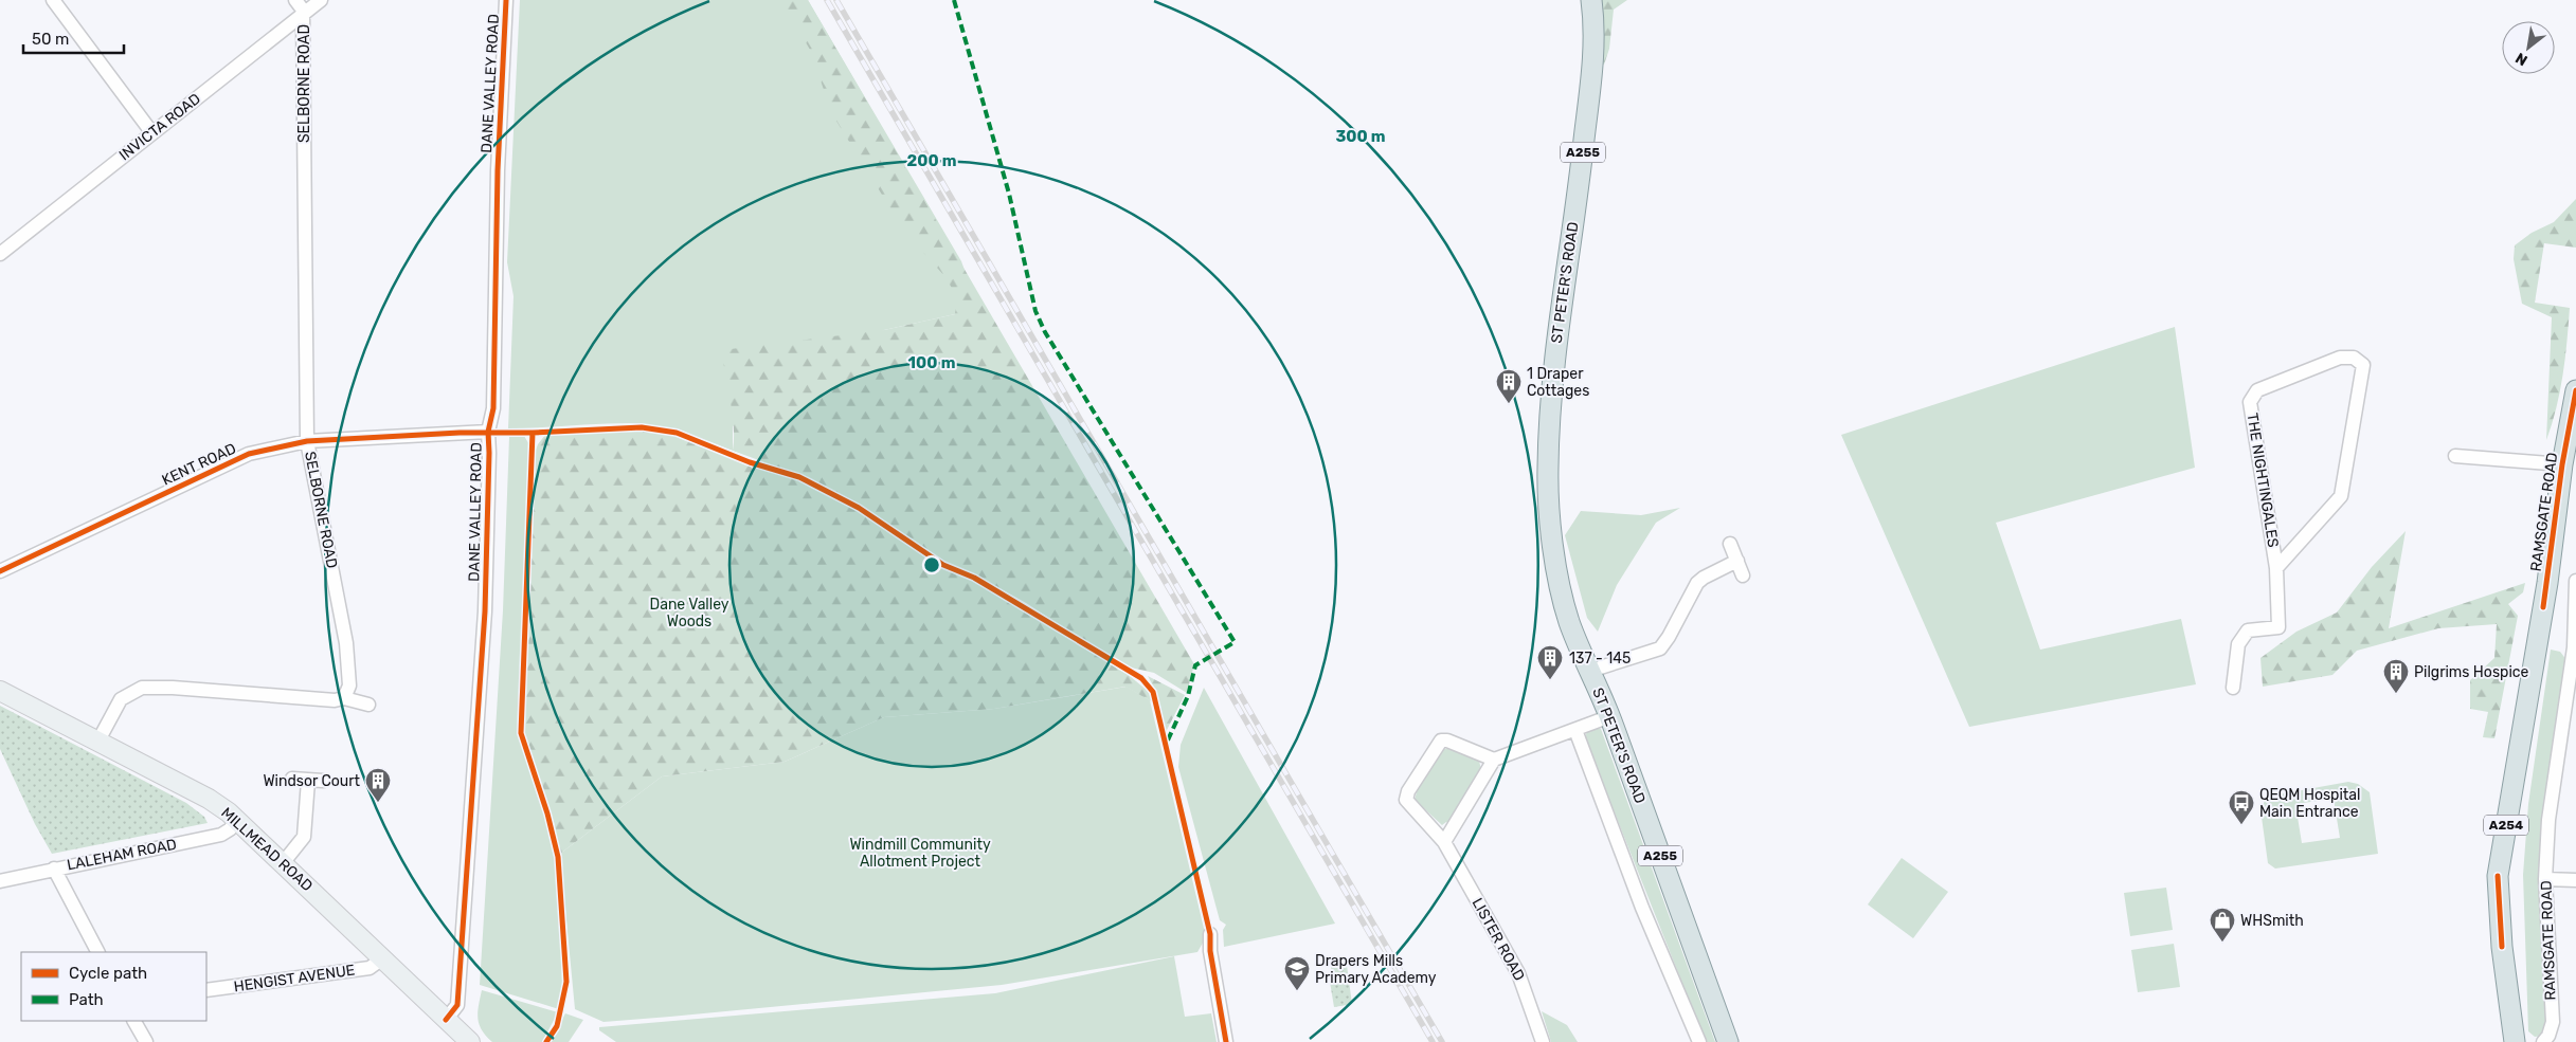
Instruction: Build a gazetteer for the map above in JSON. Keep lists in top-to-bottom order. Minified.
{"streets":{"main road":["A255","ST PETER'S ROAD","RAMSGATE ROAD","A254","MILLMEAD ROAD"],"street":["SELBORNE ROAD","DANE VALLEY ROAD","INVICTA ROAD","KENT ROAD","THE NIGHTINGALES","LALEHAM ROAD","LISTER ROAD","HENGIST AVENUE"]},"crossings":[["SELBORNE ROAD","INVICTA ROAD"],["SELBORNE ROAD","KENT ROAD"],["DANE VALLEY ROAD","KENT ROAD"],["DANE VALLEY ROAD","MILLMEAD ROAD"],["MILLMEAD ROAD","LALEHAM ROAD"],["MILLMEAD ROAD","HENGIST AVENUE"]],"parks":["Dane Valley Woods","Windmill Community Allotment Project"],"places":{"building":["1 Draper Cottages","137 - 145","Pilgrims Hospice","Windsor Court"],"bus stop":["QEQM Hospital Main Entrance"],"shop":["WHSmith"],"school or university":["Drapers Mills Primary Academy"]},"legend":["Cycle path","Path"],"scale_bar":"50 m","north":"bottom left","rings":["300 m","200 m","100 m"]}
